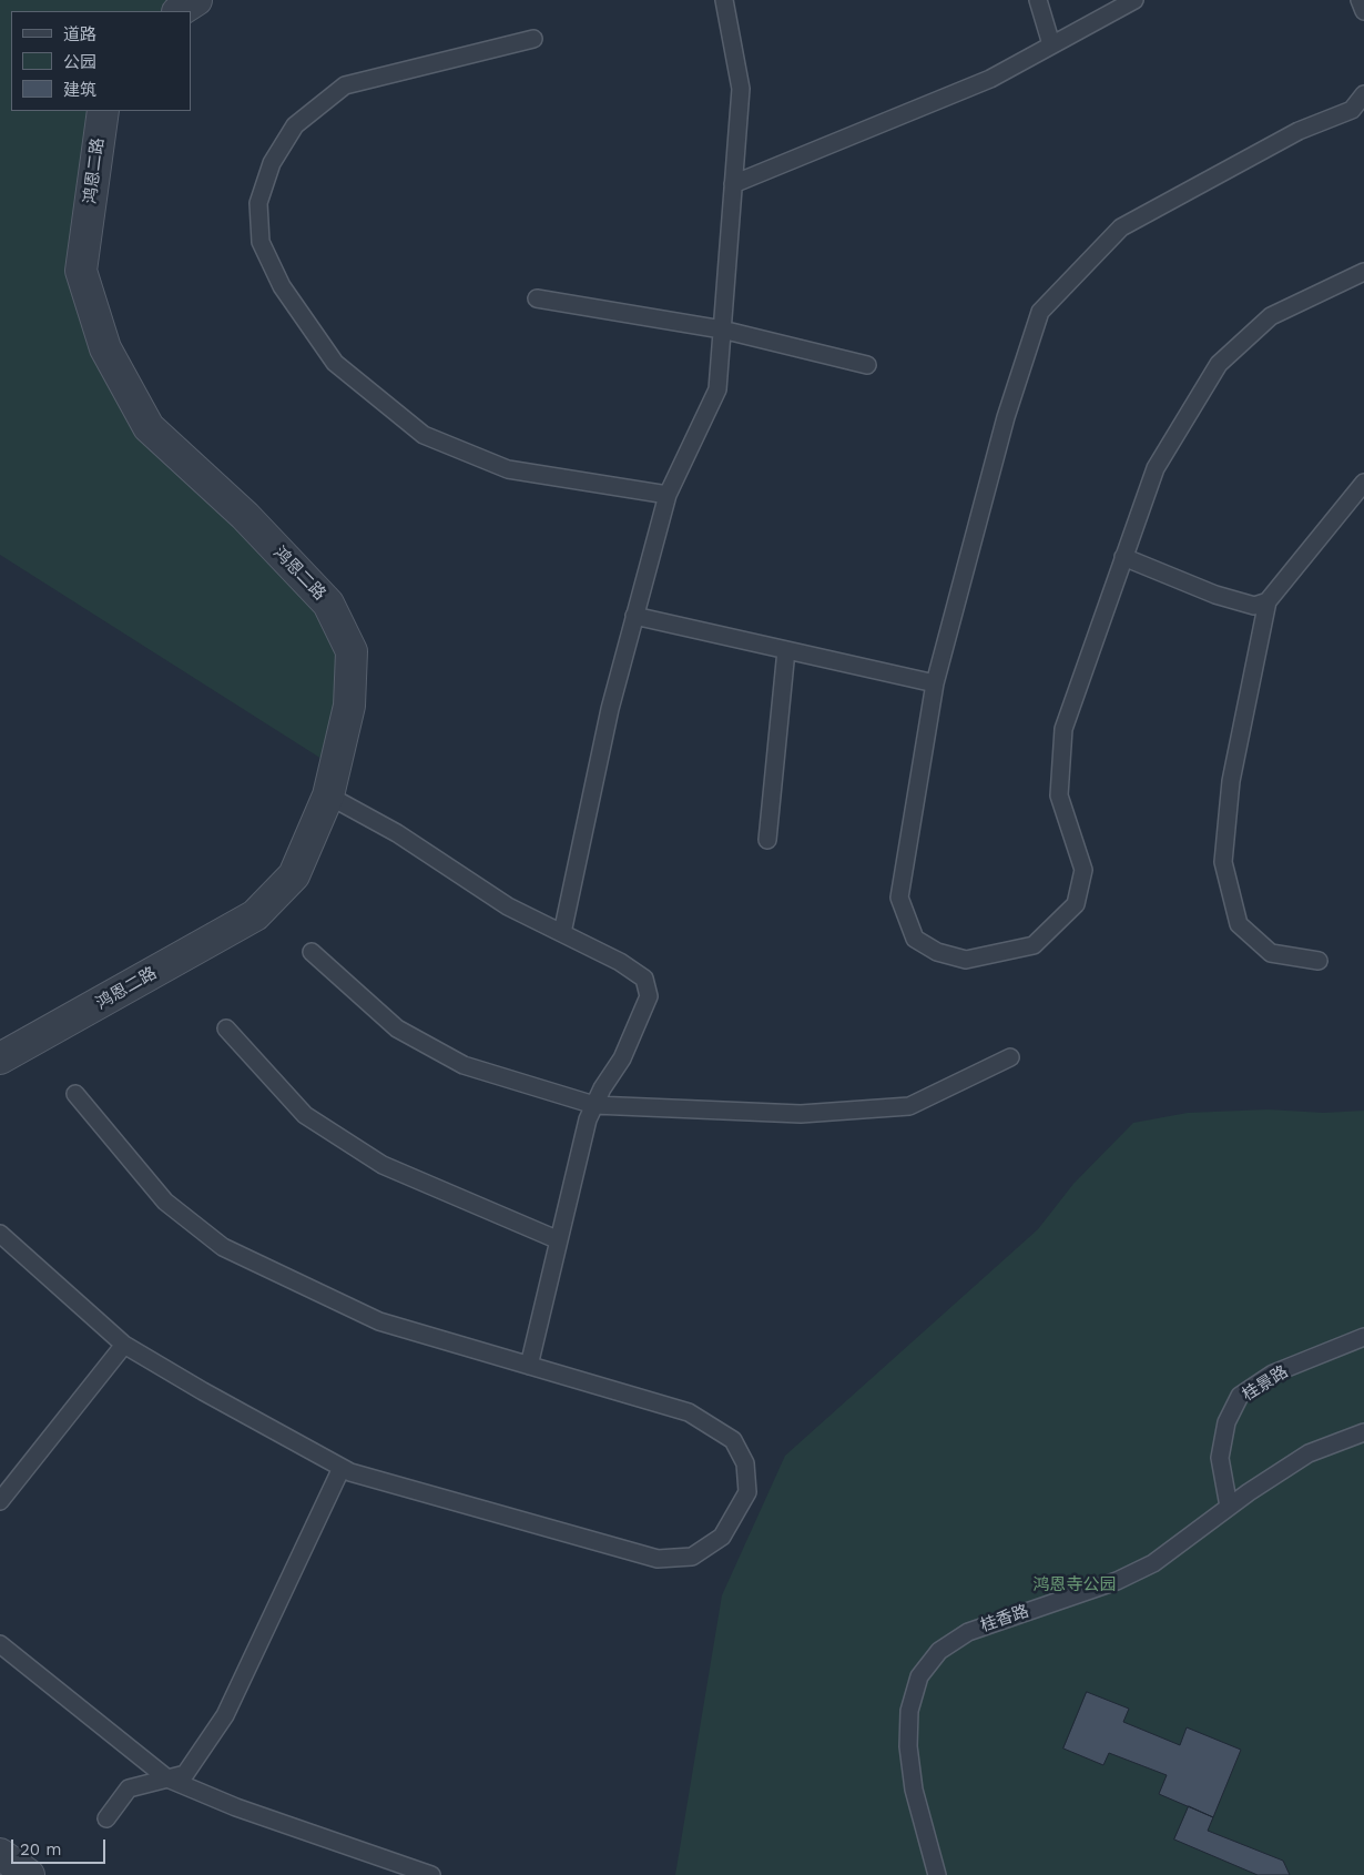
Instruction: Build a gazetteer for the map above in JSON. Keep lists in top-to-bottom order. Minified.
{"streets":{"street":["鸿恩二路"],"lane":["桂景路","桂香路"]},"crossings":[["桂景路","桂香路"]],"parks":["鸿恩寺公园"],"legend":["道路","公园","建筑"],"scale_bar":"20 m"}
